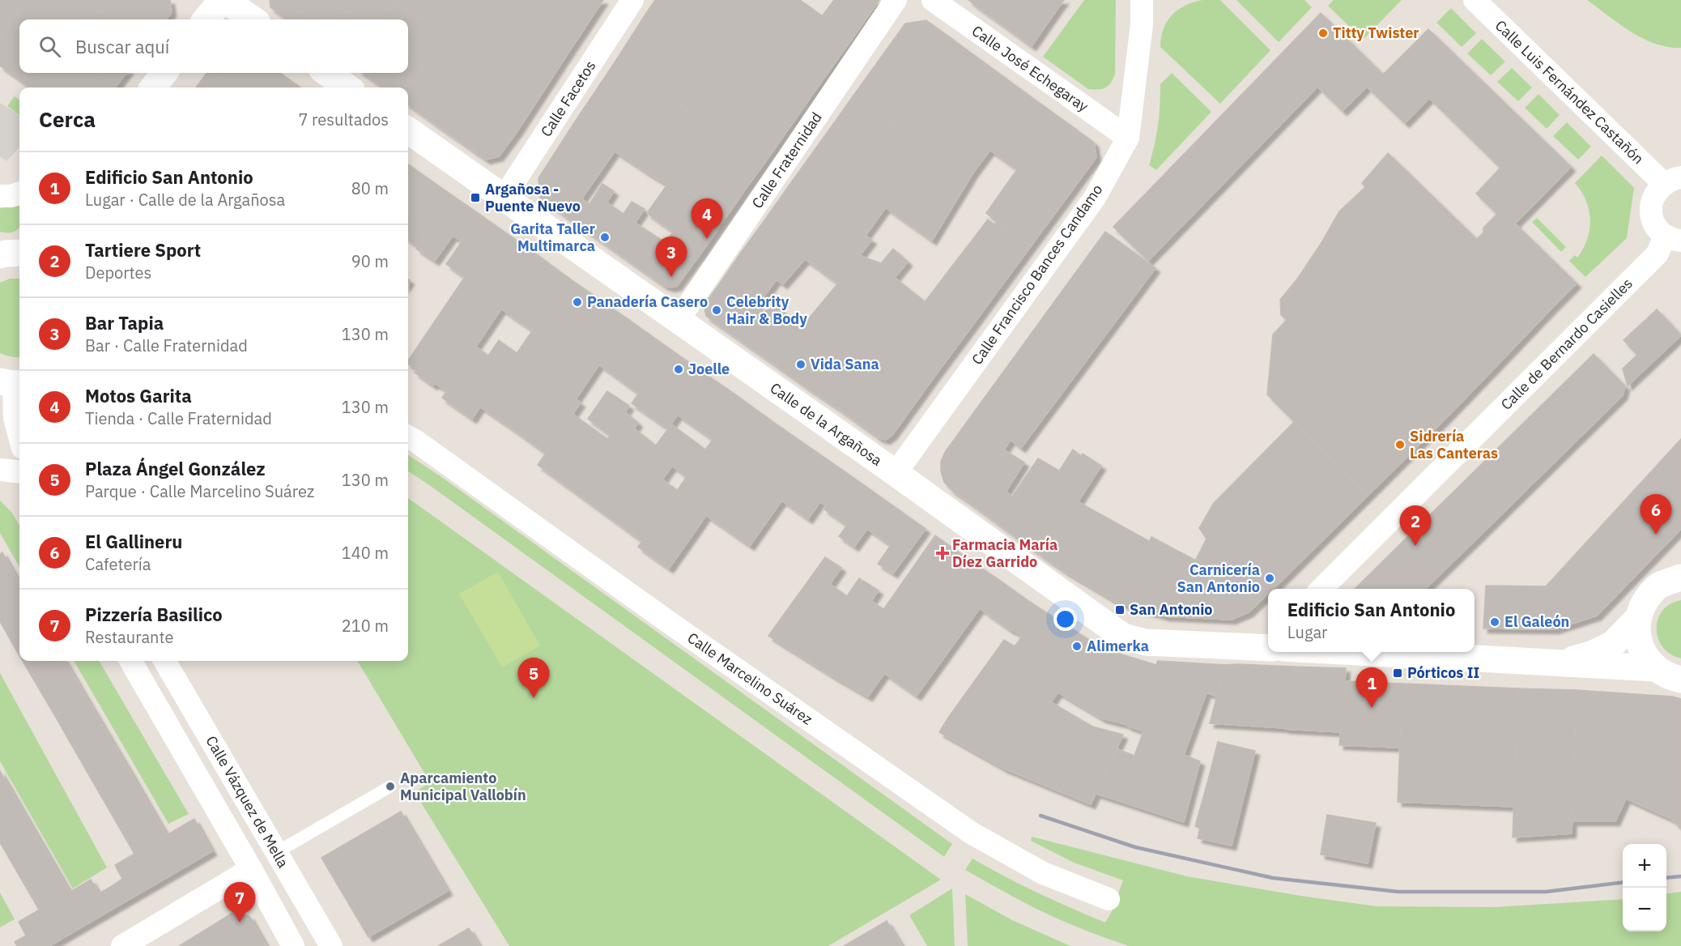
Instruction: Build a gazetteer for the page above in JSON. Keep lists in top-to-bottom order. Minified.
{"streets":{"main road":["Calle de la Argañosa"],"street":["Calle José Echegaray","Calle Luis Fernández Castañón","Calle Facetos","Calle Fraternidad","Calle Francisco Bances Candamo","Calle de Bernardo Casielles","Calle Marcelino Suárez","Calle Vázquez de Mella"]},"crossings":[["Calle José Echegaray","Calle Francisco Bances Candamo"],["Calle Facetos","Calle de la Argañosa"],["Calle Fraternidad","Calle de la Argañosa"],["Calle Francisco Bances Candamo","Calle de la Argañosa"]],"places":{"other":["Titty Twister","Garita Taller Multimarca","Panadería Casero","Celebrity Hair & Body","Vida Sana","Joelle","Sidrería Las Canteras","Carnicería San Antonio","El Galeón","Alimerka","Aparcamiento Municipal Vallobín"],"transit":["Argañosa - Puente Nuevo","San Antonio","Pórticos II"],"health":["Farmacia María Díez Garrido"]},"page":{"search":"Buscar aquí","heading":["Cerca","7 resultados"],"list":[{"mark":"1","name":"Edificio San Antonio","note":"Lugar · Calle de la Argañosa","value":"80 m"},{"mark":"2","name":"Tartiere Sport","note":"Deportes","value":"90 m"},{"mark":"3","name":"Bar Tapia","note":"Bar · Calle Fraternidad","value":"130 m"},{"mark":"4","name":"Motos Garita","note":"Tienda · Calle Fraternidad","value":"130 m"},{"mark":"5","name":"Plaza Ángel González","note":"Parque · Calle Marcelino Suárez","value":"130 m"},{"mark":"6","name":"El Gallineru","note":"Cafetería","value":"140 m"},{"mark":"7","name":"Pizzería Basilico","note":"Restaurante","value":"210 m"}],"pins":["4","3","6","2","5","1","7"],"popup":["Edificio San Antonio","Lugar"],"map_buttons":["+","−"]}}
